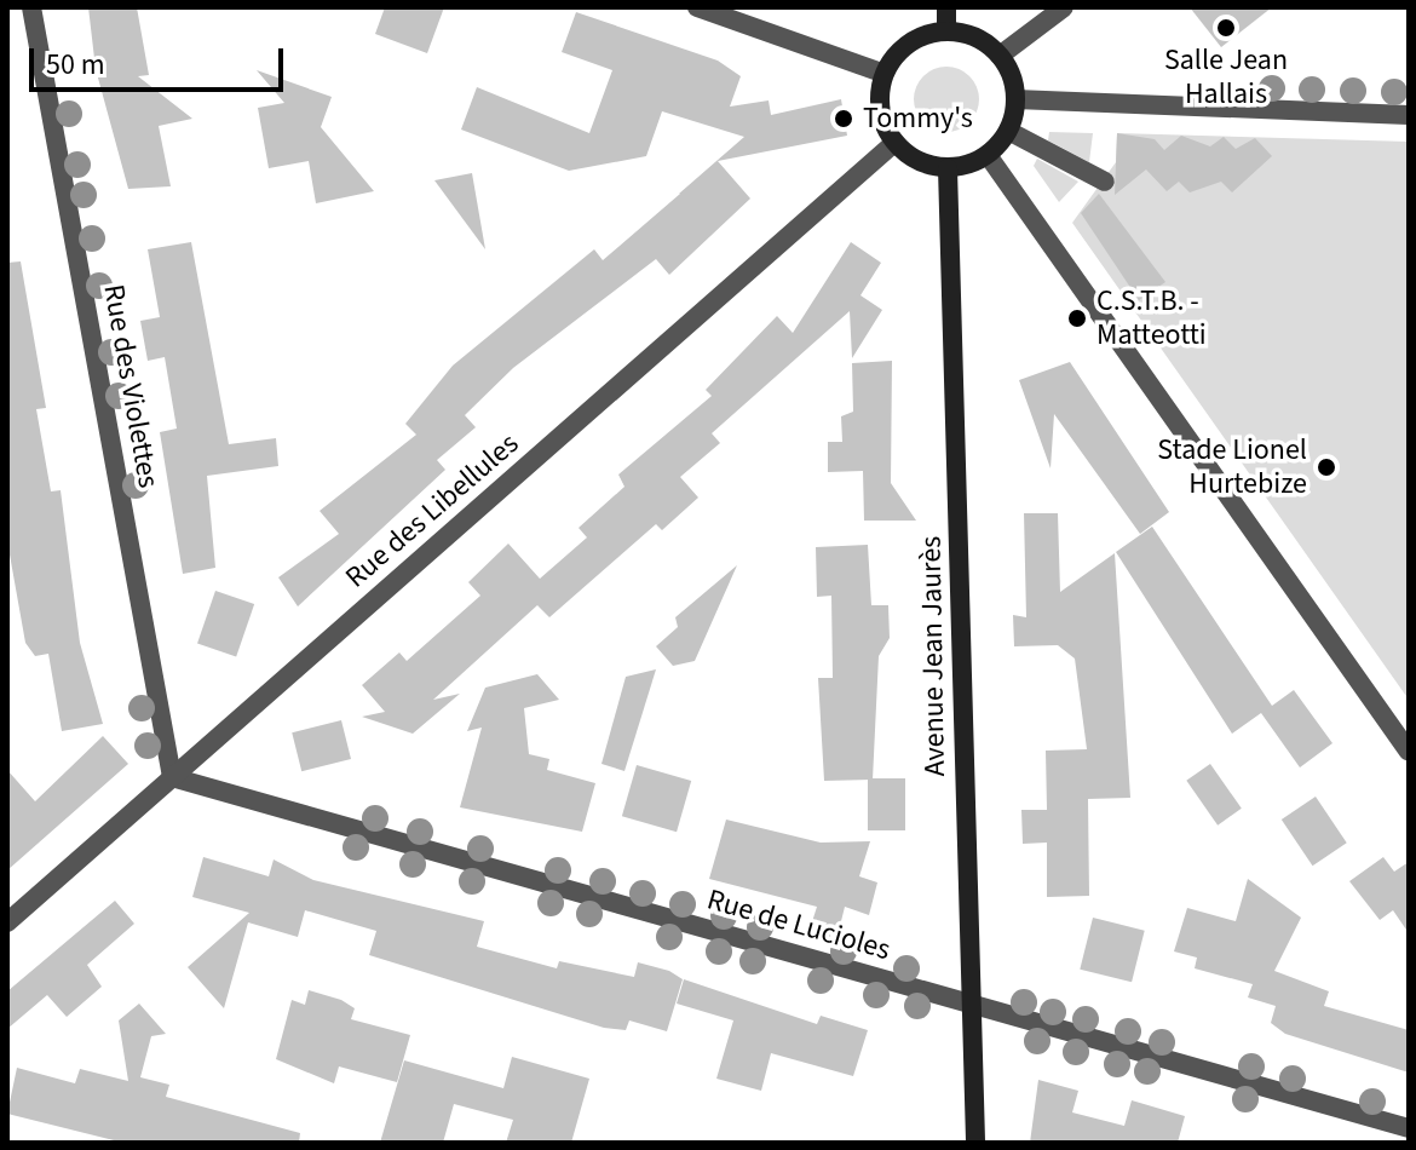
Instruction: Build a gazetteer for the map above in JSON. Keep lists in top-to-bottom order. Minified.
{"streets":{"main road":["Avenue Jean Jaurès"],"street":["Rue des Violettes","Rue des Libellules","Rue de Lucioles"]},"crossings":[["Rue des Violettes","Rue des Libellules"],["Rue des Violettes","Rue de Lucioles"],["Rue des Libellules","Avenue Jean Jaurès"],["Rue des Libellules","Rue de Lucioles"],["Avenue Jean Jaurès","Rue de Lucioles"]],"places":["Salle Jean Hallais","Tommy's","C.S.T.B. - Matteotti","Stade Lionel Hurtebize"],"scale_bar":"50 m"}
